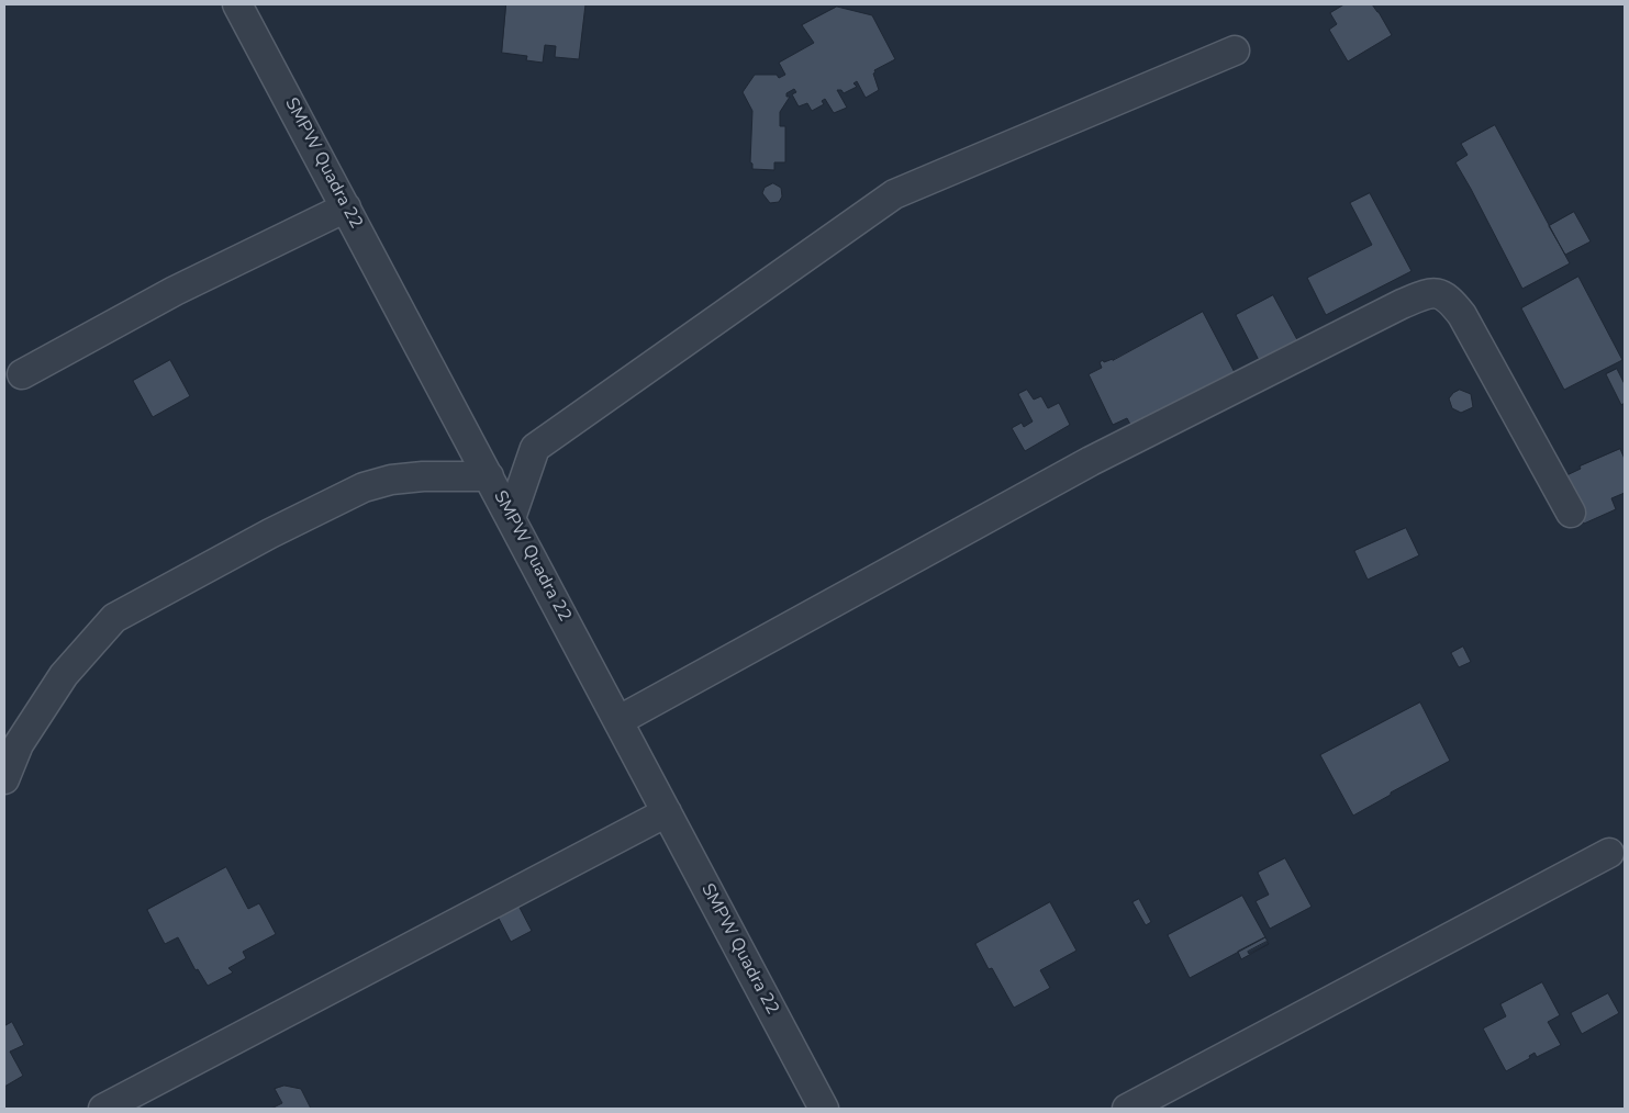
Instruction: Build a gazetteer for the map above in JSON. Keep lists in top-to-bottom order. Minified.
{"streets":{"street":["SMPW Quadra 22"]}}
